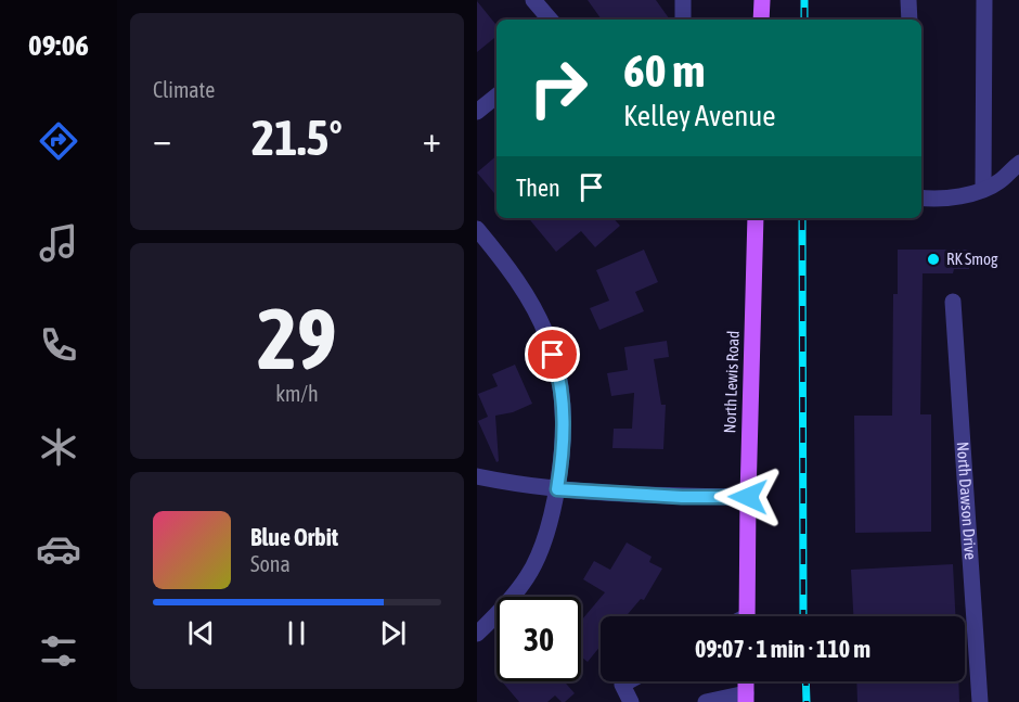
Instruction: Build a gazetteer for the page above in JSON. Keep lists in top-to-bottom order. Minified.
{"streets":{"main road":["North Lewis Road"],"street":["North Dawson Drive"]},"places":["RK Smog"],"page":{"tabs":"09:06","tile":["Climate",["29","km/h"]],"turn":["60 m","Kelley Avenue"],"heat":["−","21.5°","+"],"then":"Then","song":["Blue Orbit","Sona"],"limit":"30","trip":"09:07 · 1 min · 110 m"}}
